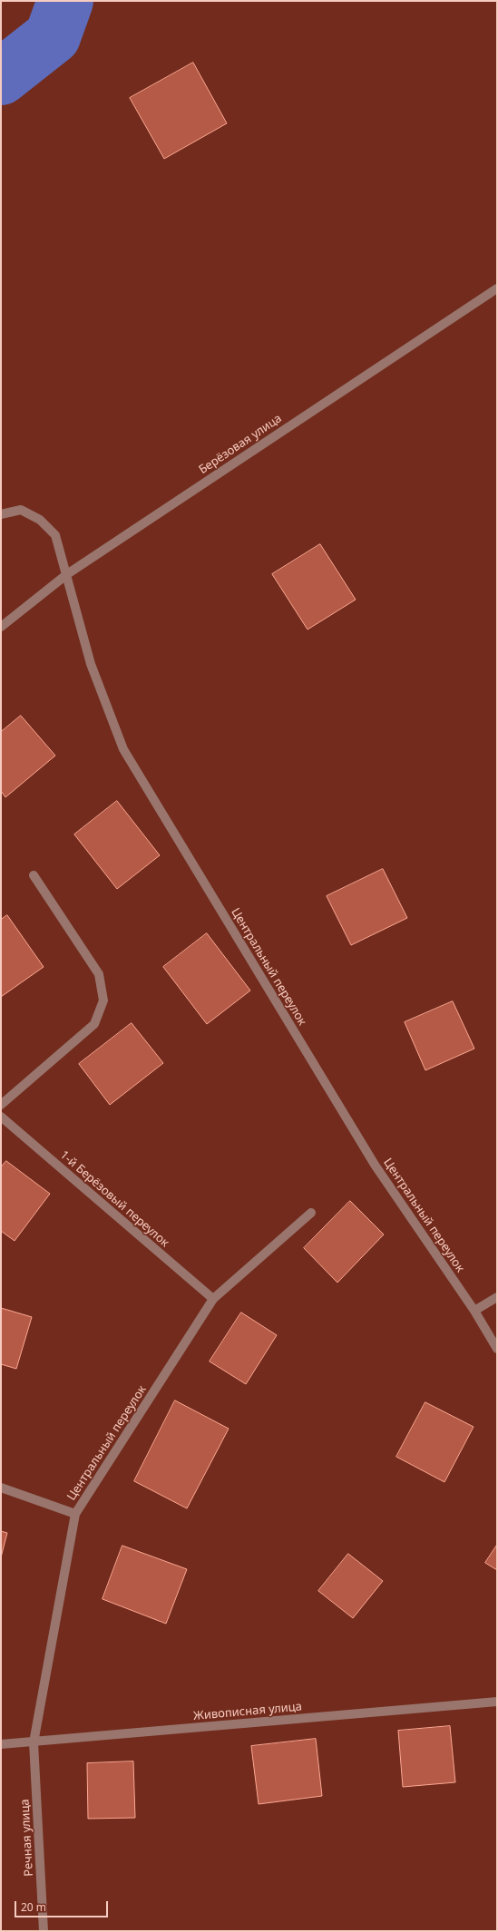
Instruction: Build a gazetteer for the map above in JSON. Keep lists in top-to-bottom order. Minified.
{"streets":{"street":["Берёзовая улица","Центральный переулок","1-й Берёзовый переулок","Живописная улица","Речная улица"]},"crossings":[["Берёзовая улица","Центральный переулок"],["Центральный переулок","1-й Берёзовый переулок"],["Центральный переулок","Живописная улица"],["Центральный переулок","Речная улица"],["Живописная улица","Речная улица"]],"scale_bar":"20 m"}
